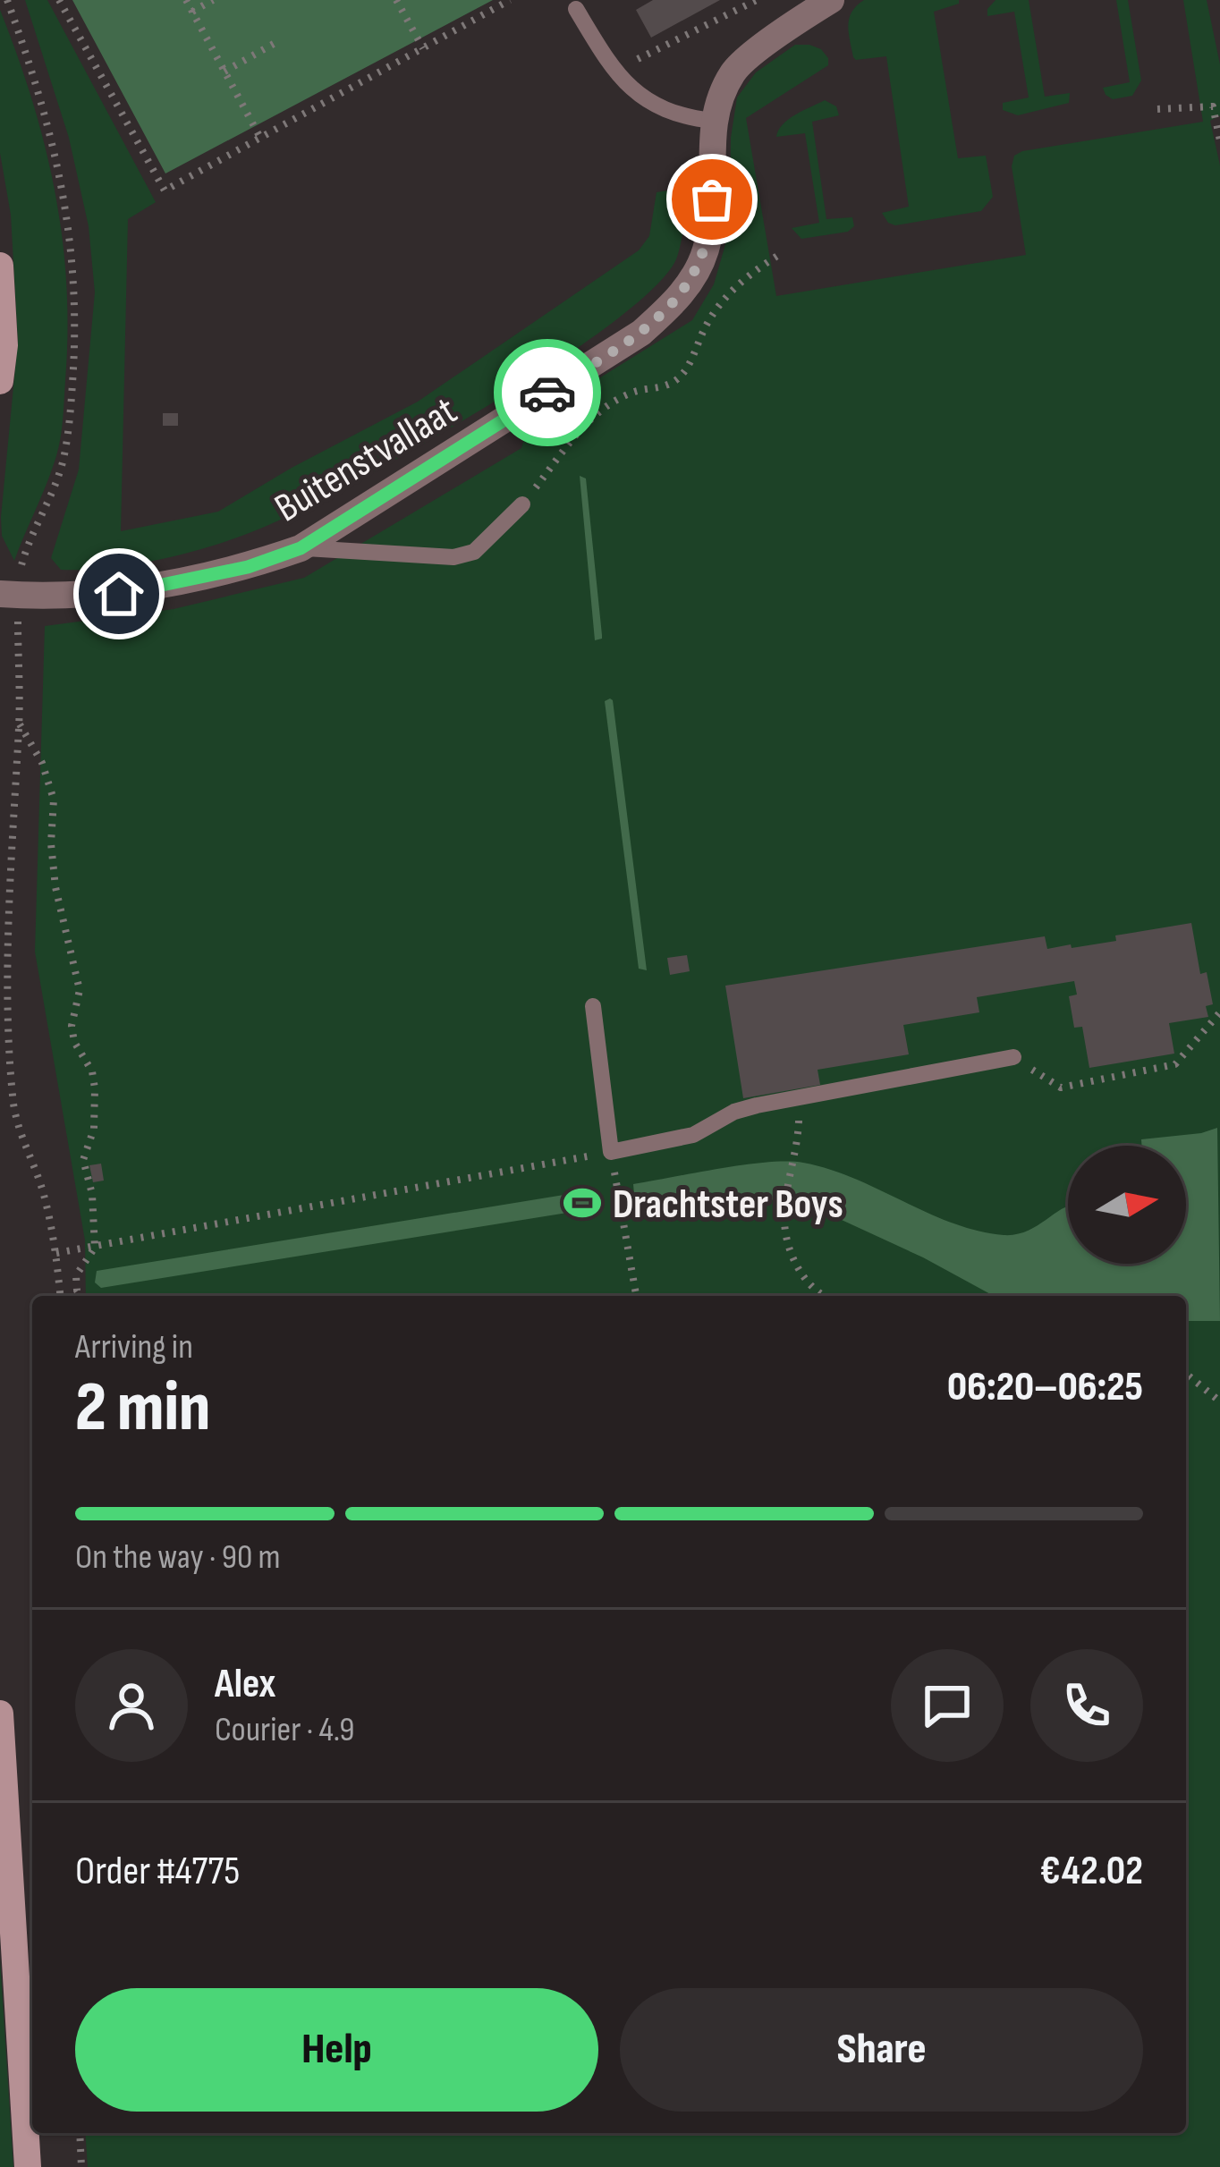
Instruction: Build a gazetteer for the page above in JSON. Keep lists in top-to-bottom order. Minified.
{"streets":{"street":["Buitenstvallaat"]},"places":{"sports":["Drachtster Boys"]},"north":"right","page":{"heading":["2 min","Arriving in","06:20–06:25"],"panel":["Alex","Courier · 4.9","Order #4775","€42.02"],"bar":"On the way · 90 m","buttons":["Help","Share"]}}
